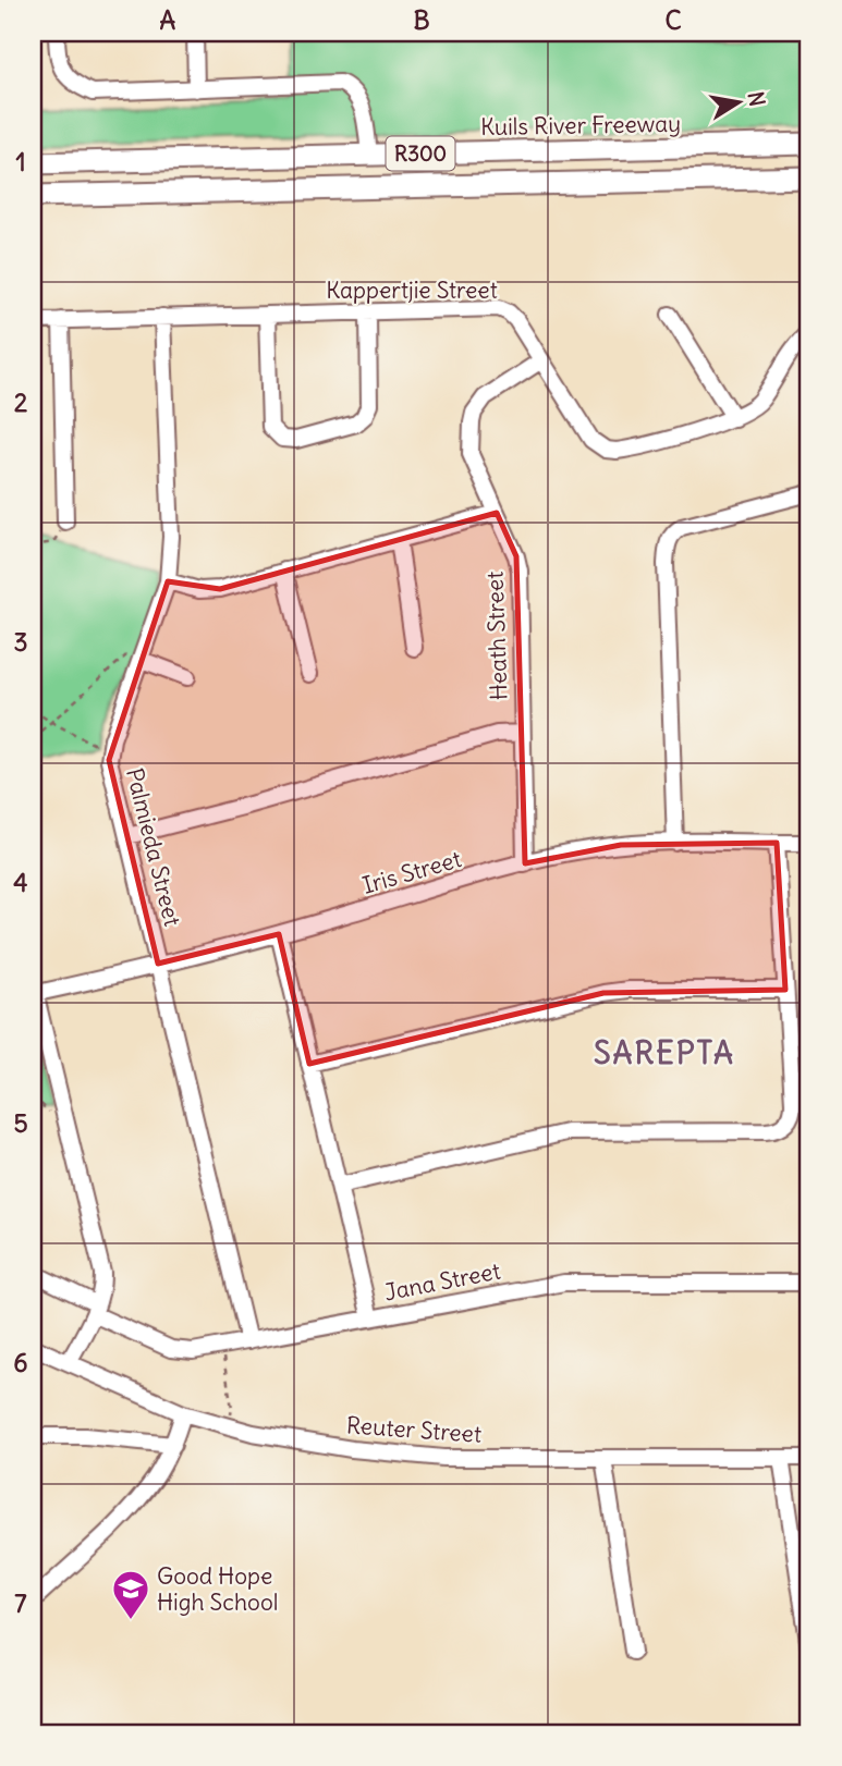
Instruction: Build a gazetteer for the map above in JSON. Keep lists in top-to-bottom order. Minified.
{"streets":{"highway":["Kuils River Freeway","R300"],"street":["Kappertjie Street","Heath Street","Palmieda Street","Iris Street","Jana Street","Reuter Street"]},"crossings":[["Kappertjie Street","Heath Street"],["Kappertjie Street","Palmieda Street"],["Heath Street","Iris Street"],["Palmieda Street","Iris Street"],["Palmieda Street","Jana Street"]],"districts":["SAREPTA"],"places":{"school or university":["Good Hope High School"]},"north":"right","grid":{"columns":["A","B","C"],"rows":["1","2","3","4","5","6","7"]}}
